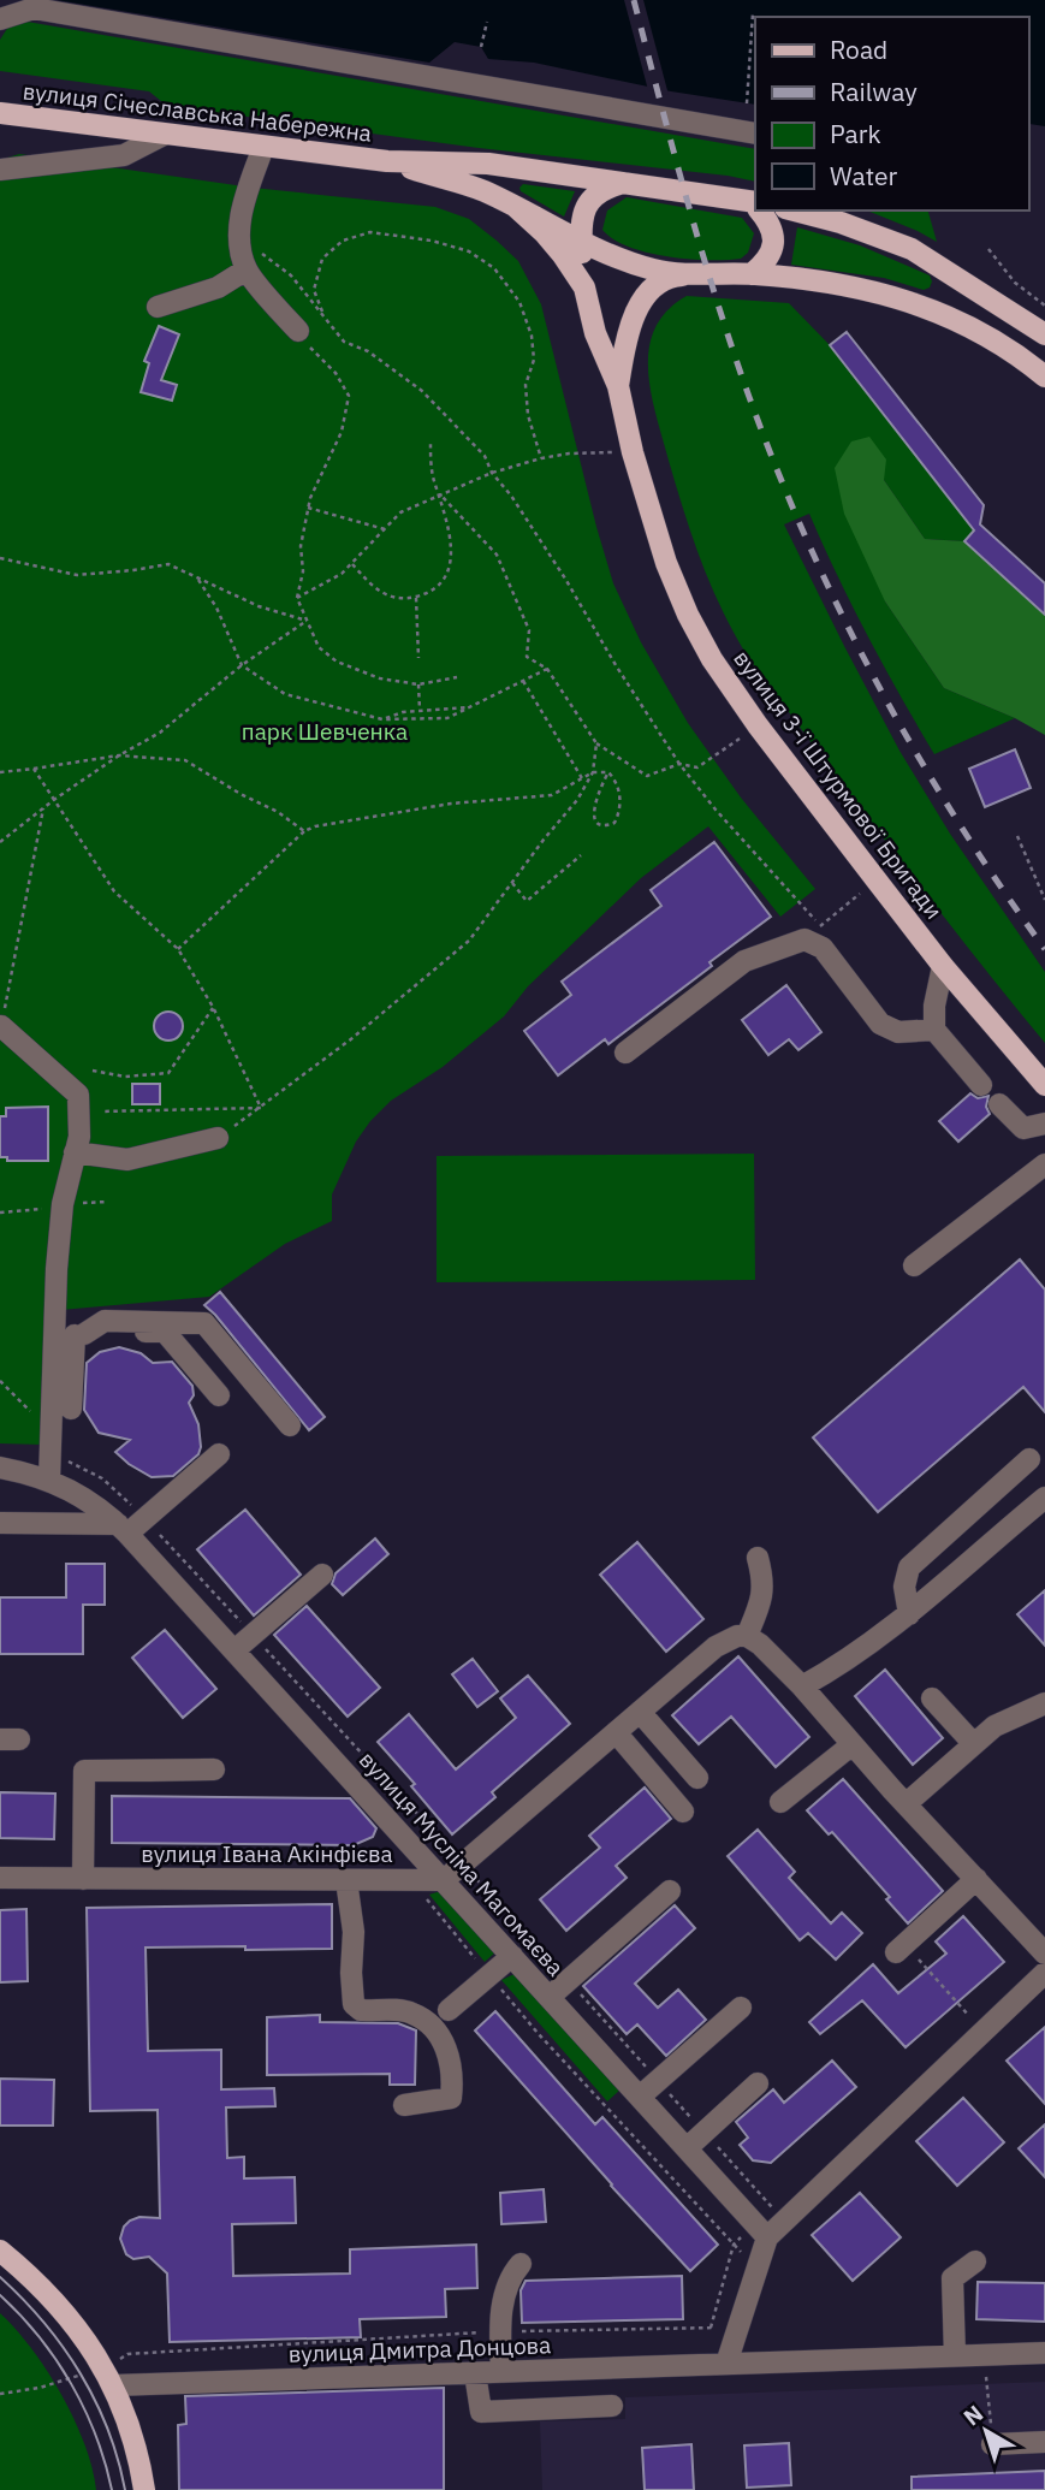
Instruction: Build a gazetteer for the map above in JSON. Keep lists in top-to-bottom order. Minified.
{"streets":{"main road":["вулиця Січеславська Набережна","вулиця 3-ї Штурмової Бригади"],"street":["вулиця Івана Акінфієва","вулиця Мусліма Магомаєва","вулиця Дмитра Донцова"]},"crossings":[["вулиця Січеславська Набережна","вулиця 3-ї Штурмової Бригади"],["вулиця Івана Акінфієва","вулиця Мусліма Магомаєва"]],"parks":["парк Шевченка"],"legend":["Road","Railway","Park","Water"],"north":"top left"}
